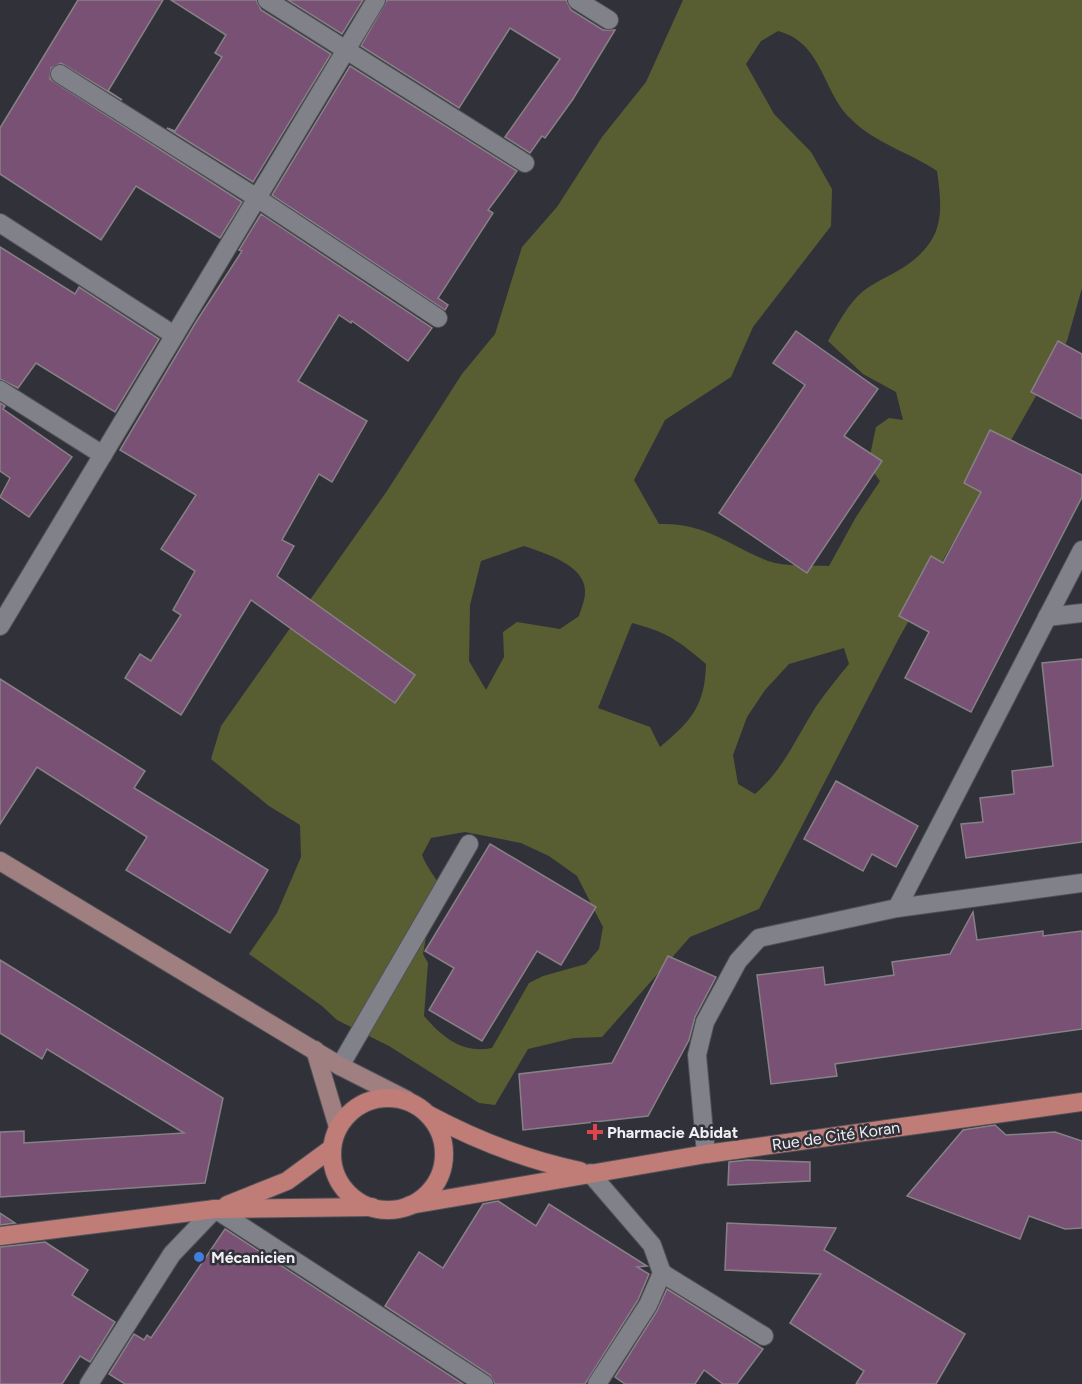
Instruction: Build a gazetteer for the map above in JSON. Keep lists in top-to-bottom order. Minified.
{"streets":{"main road":["Rue de Cité Koran"]},"places":{"health":["Pharmacie Abidat"],"other":["Mécanicien"]}}
